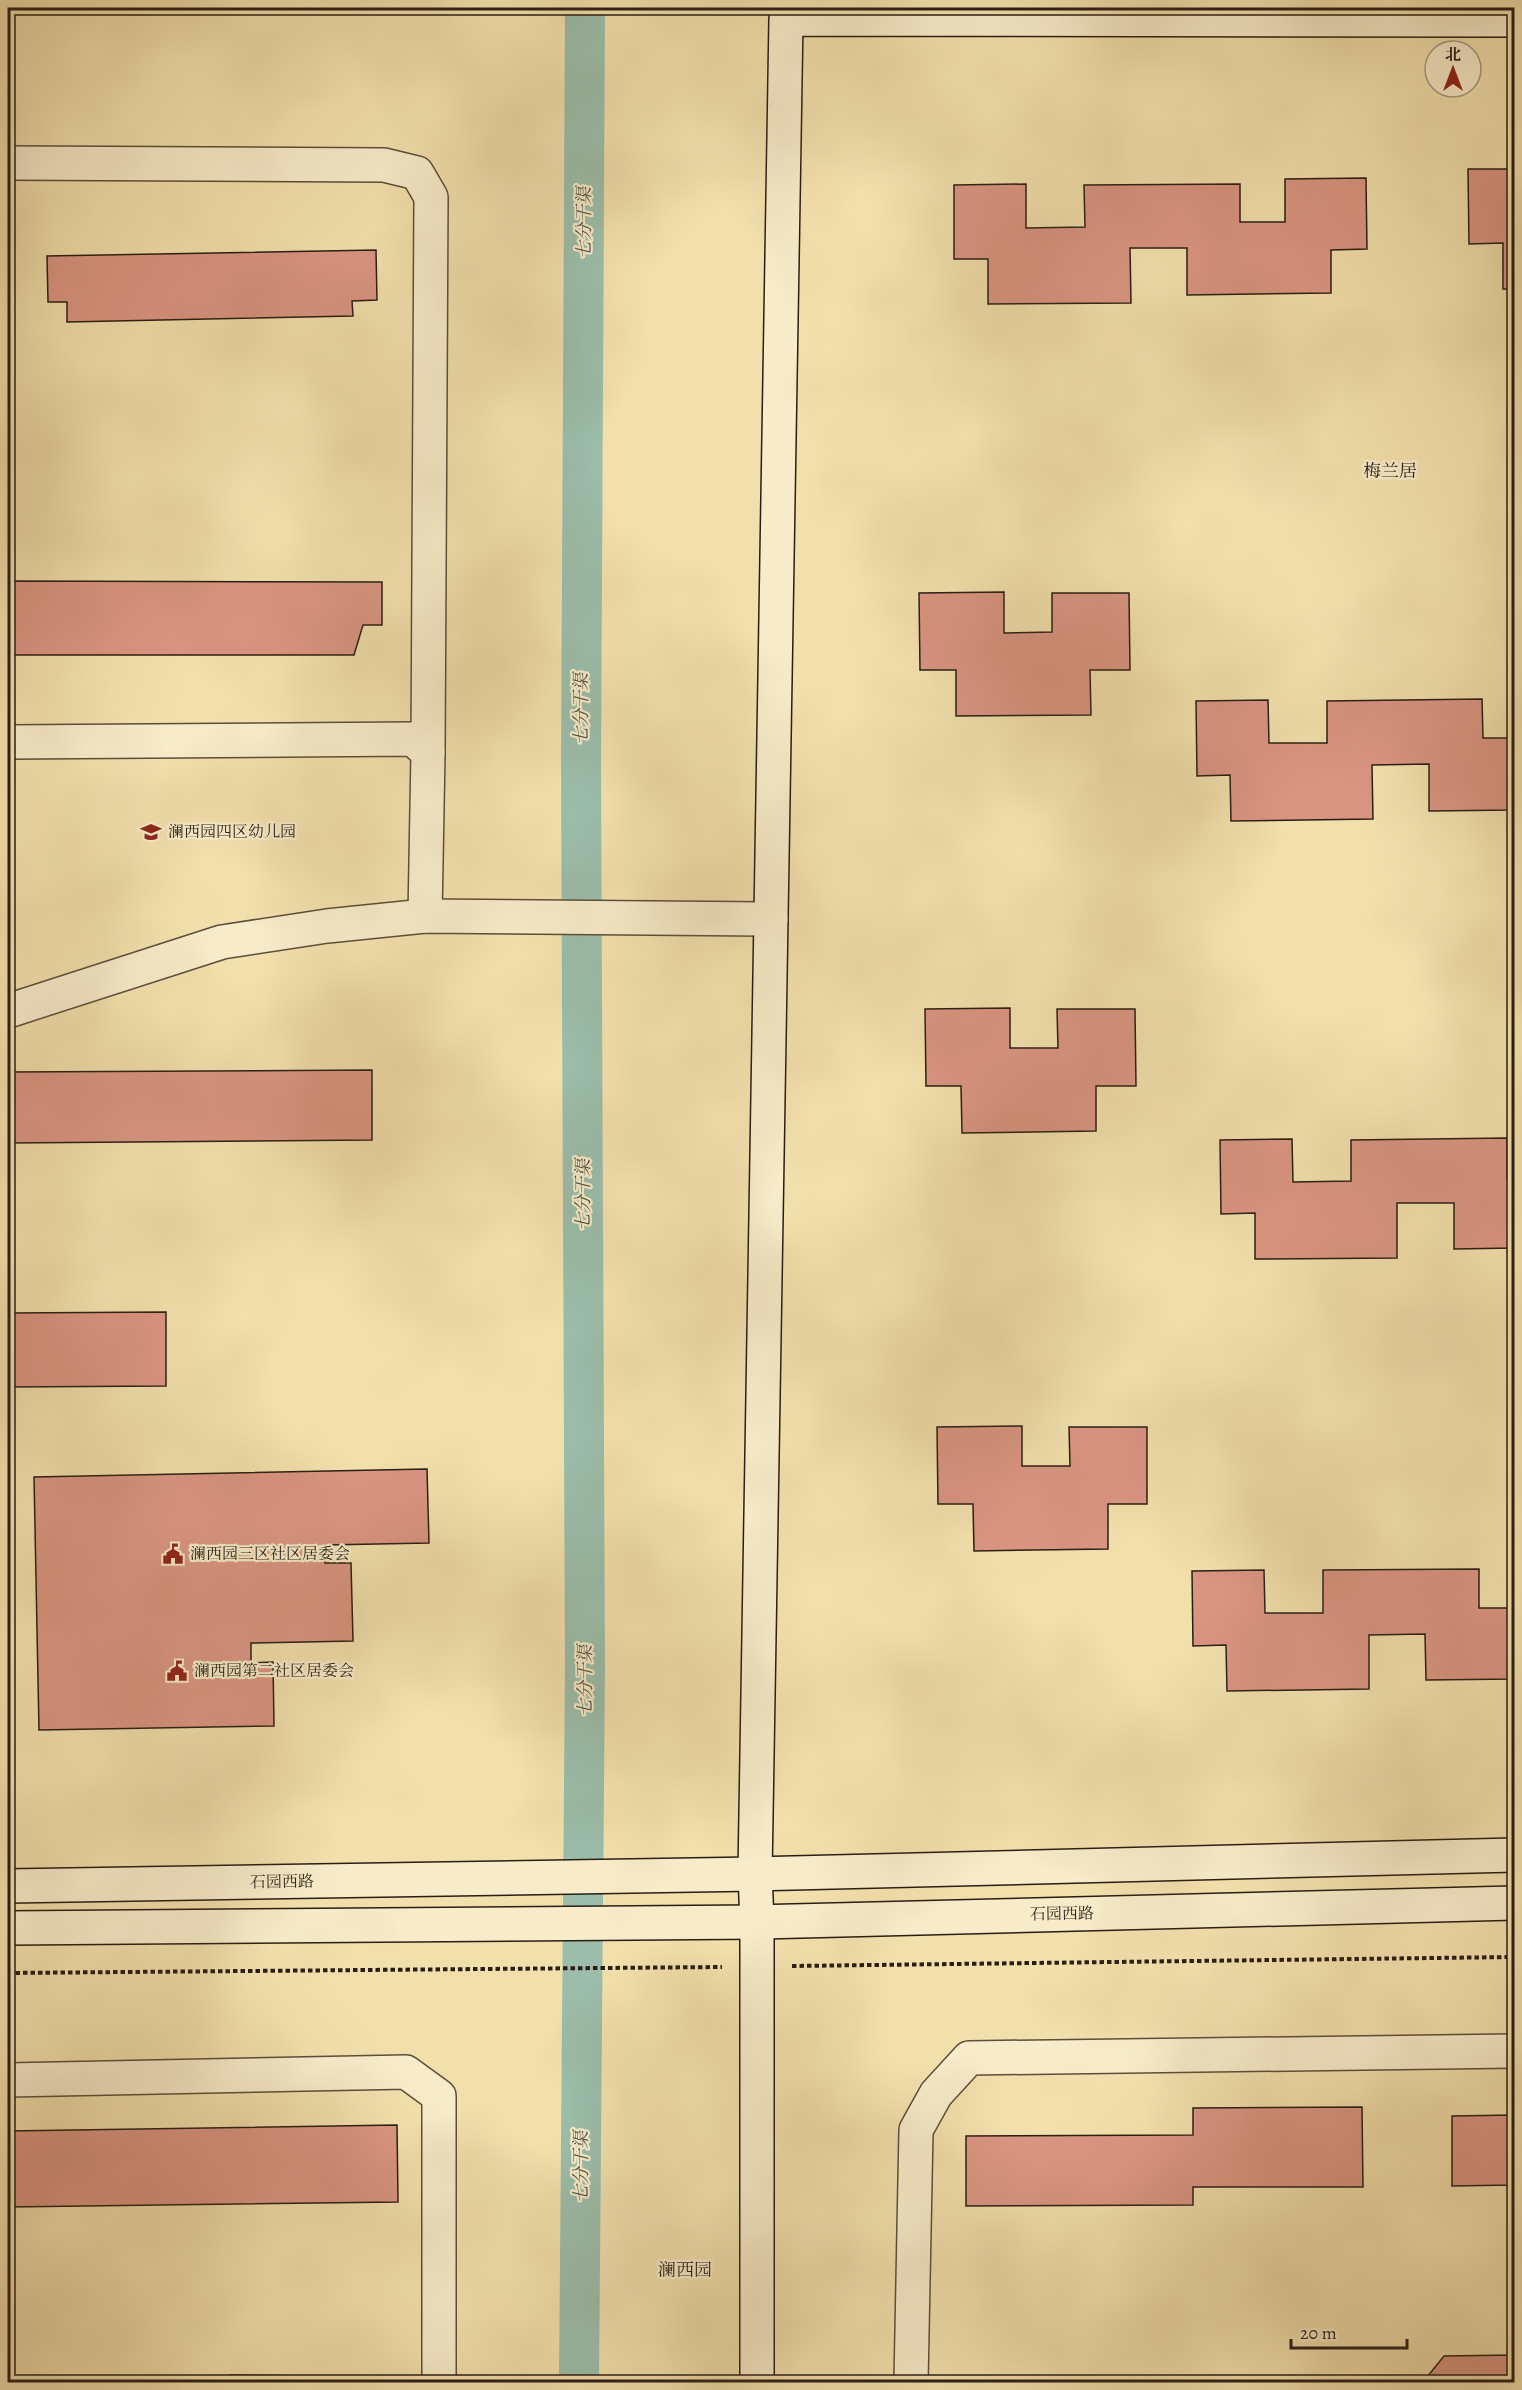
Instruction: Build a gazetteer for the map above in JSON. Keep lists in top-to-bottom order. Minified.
{"streets":{"street":["石园西路"]},"districts":["梅兰居","澜西园"],"water":["七分干渠"],"places":{"school or university":["澜西园四区幼儿园"],"public building":["澜西园三区社区居委会","澜西园第二社区居委会"]},"scale_bar":"20 m","north":"top"}
